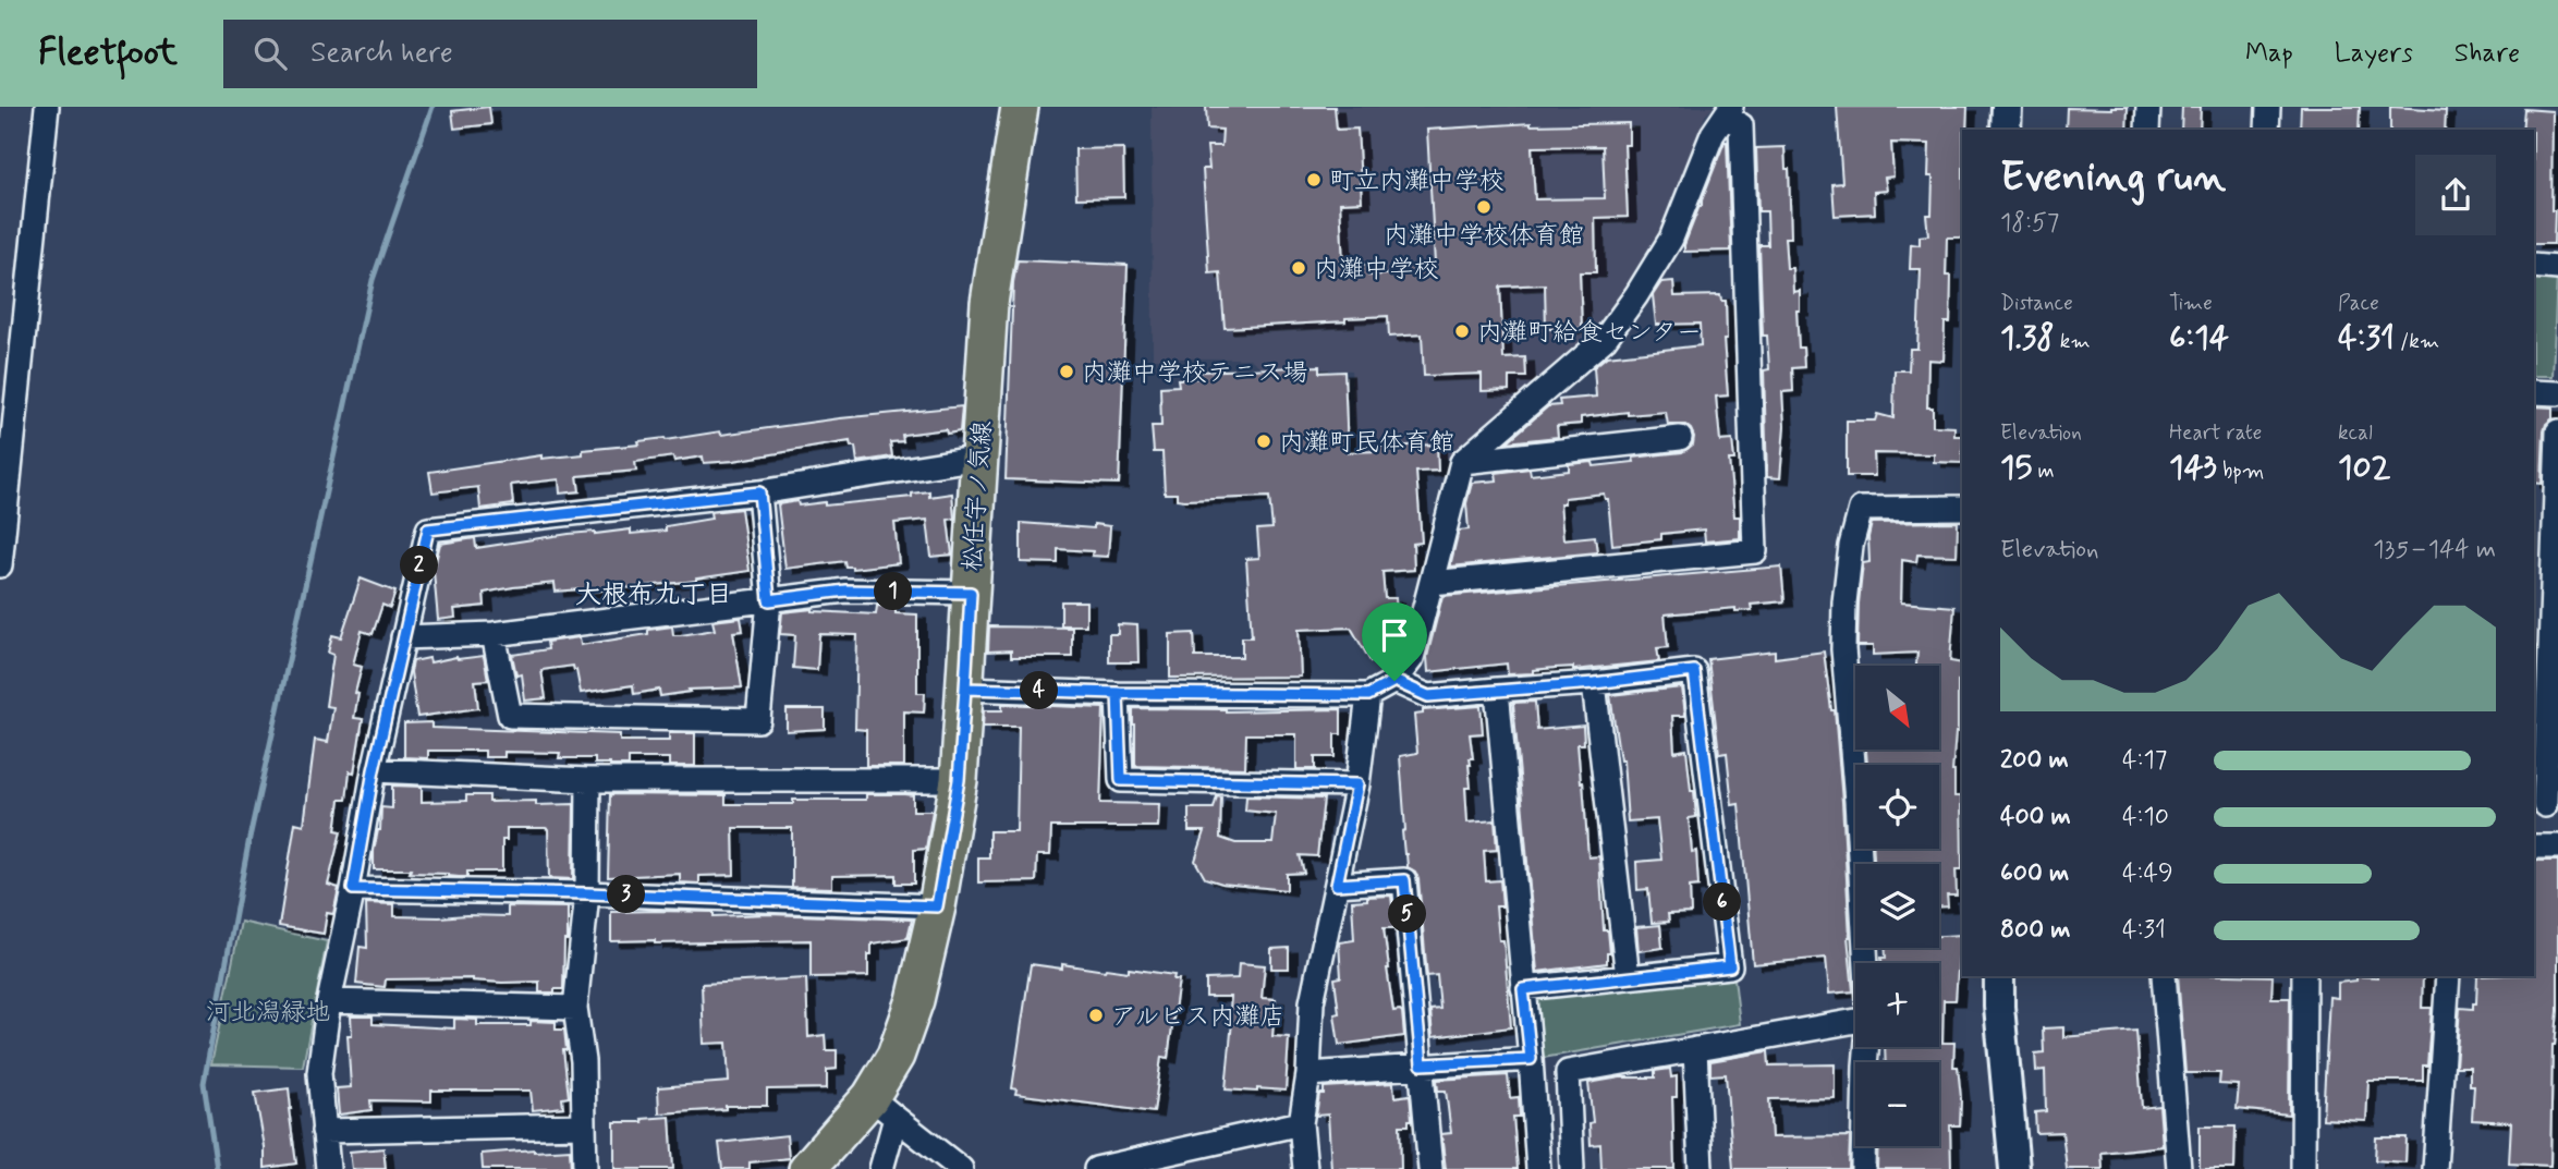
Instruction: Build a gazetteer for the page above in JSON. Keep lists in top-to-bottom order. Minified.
{"streets":{"main road":["松任宇ノ気線"]},"districts":["大根布九丁目"],"parks":["河北潟緑地"],"places":["町立内灘中学校","内灘中学校体育館","内灘中学校","内灘町給食センター","内灘中学校テニス場","内灘町民体育館","アルビス内灘店"],"north":"bottom right","page":{"header":"Fleetfoot","search":"Search here","nav":["Map","Layers","Share"],"heading":["Evening run","18:57"],"stats":[["Distance","1.38 km"],["Time","6:14"],["Pace","4:31 /km"],["Elevation","15 m"],["Heart rate","143 bpm"],["kcal","102"]],"chart":["Elevation","135–144 m"],"pins":["2","1","4","3","6","5"],"map_buttons":["+","−"],"list":[{"name":"200 m","note":"4:17"},{"name":"400 m","note":"4:10"},{"name":"600 m","note":"4:49"},{"name":"800 m","note":"4:31"}]}}
